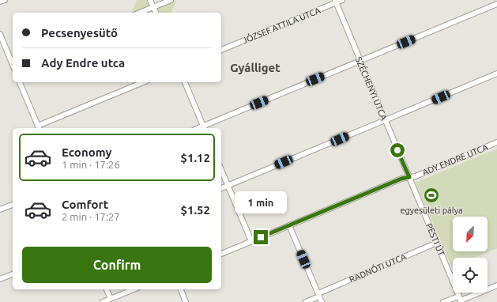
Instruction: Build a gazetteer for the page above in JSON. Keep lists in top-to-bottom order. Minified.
{"streets":{"street":["JÓZSEF ATTILA UTCA","SZÉCHENYI UTCA","ADY ENDRE UTCA","PESTI ÚT","RADNÓTI UTCA"]},"crossings":[["JÓZSEF ATTILA UTCA","SZÉCHENYI UTCA"],["SZÉCHENYI UTCA","ADY ENDRE UTCA"],["SZÉCHENYI UTCA","PESTI ÚT"],["ADY ENDRE UTCA","PESTI ÚT"],["PESTI ÚT","RADNÓTI UTCA"]],"districts":["Gyálliget"],"places":{"sports":["egyesületi pálya"]},"north":"bottom left","page":{"banner":["Pecsenyesütő","Ady Endre utca"],"list":[{"name":"Economy","note":"1 min · 17:26","value":"$1.12"},{"name":"Comfort","note":"2 min · 17:27","value":"$1.52"}],"bubble":"1 min","buttons":"Confirm"}}
